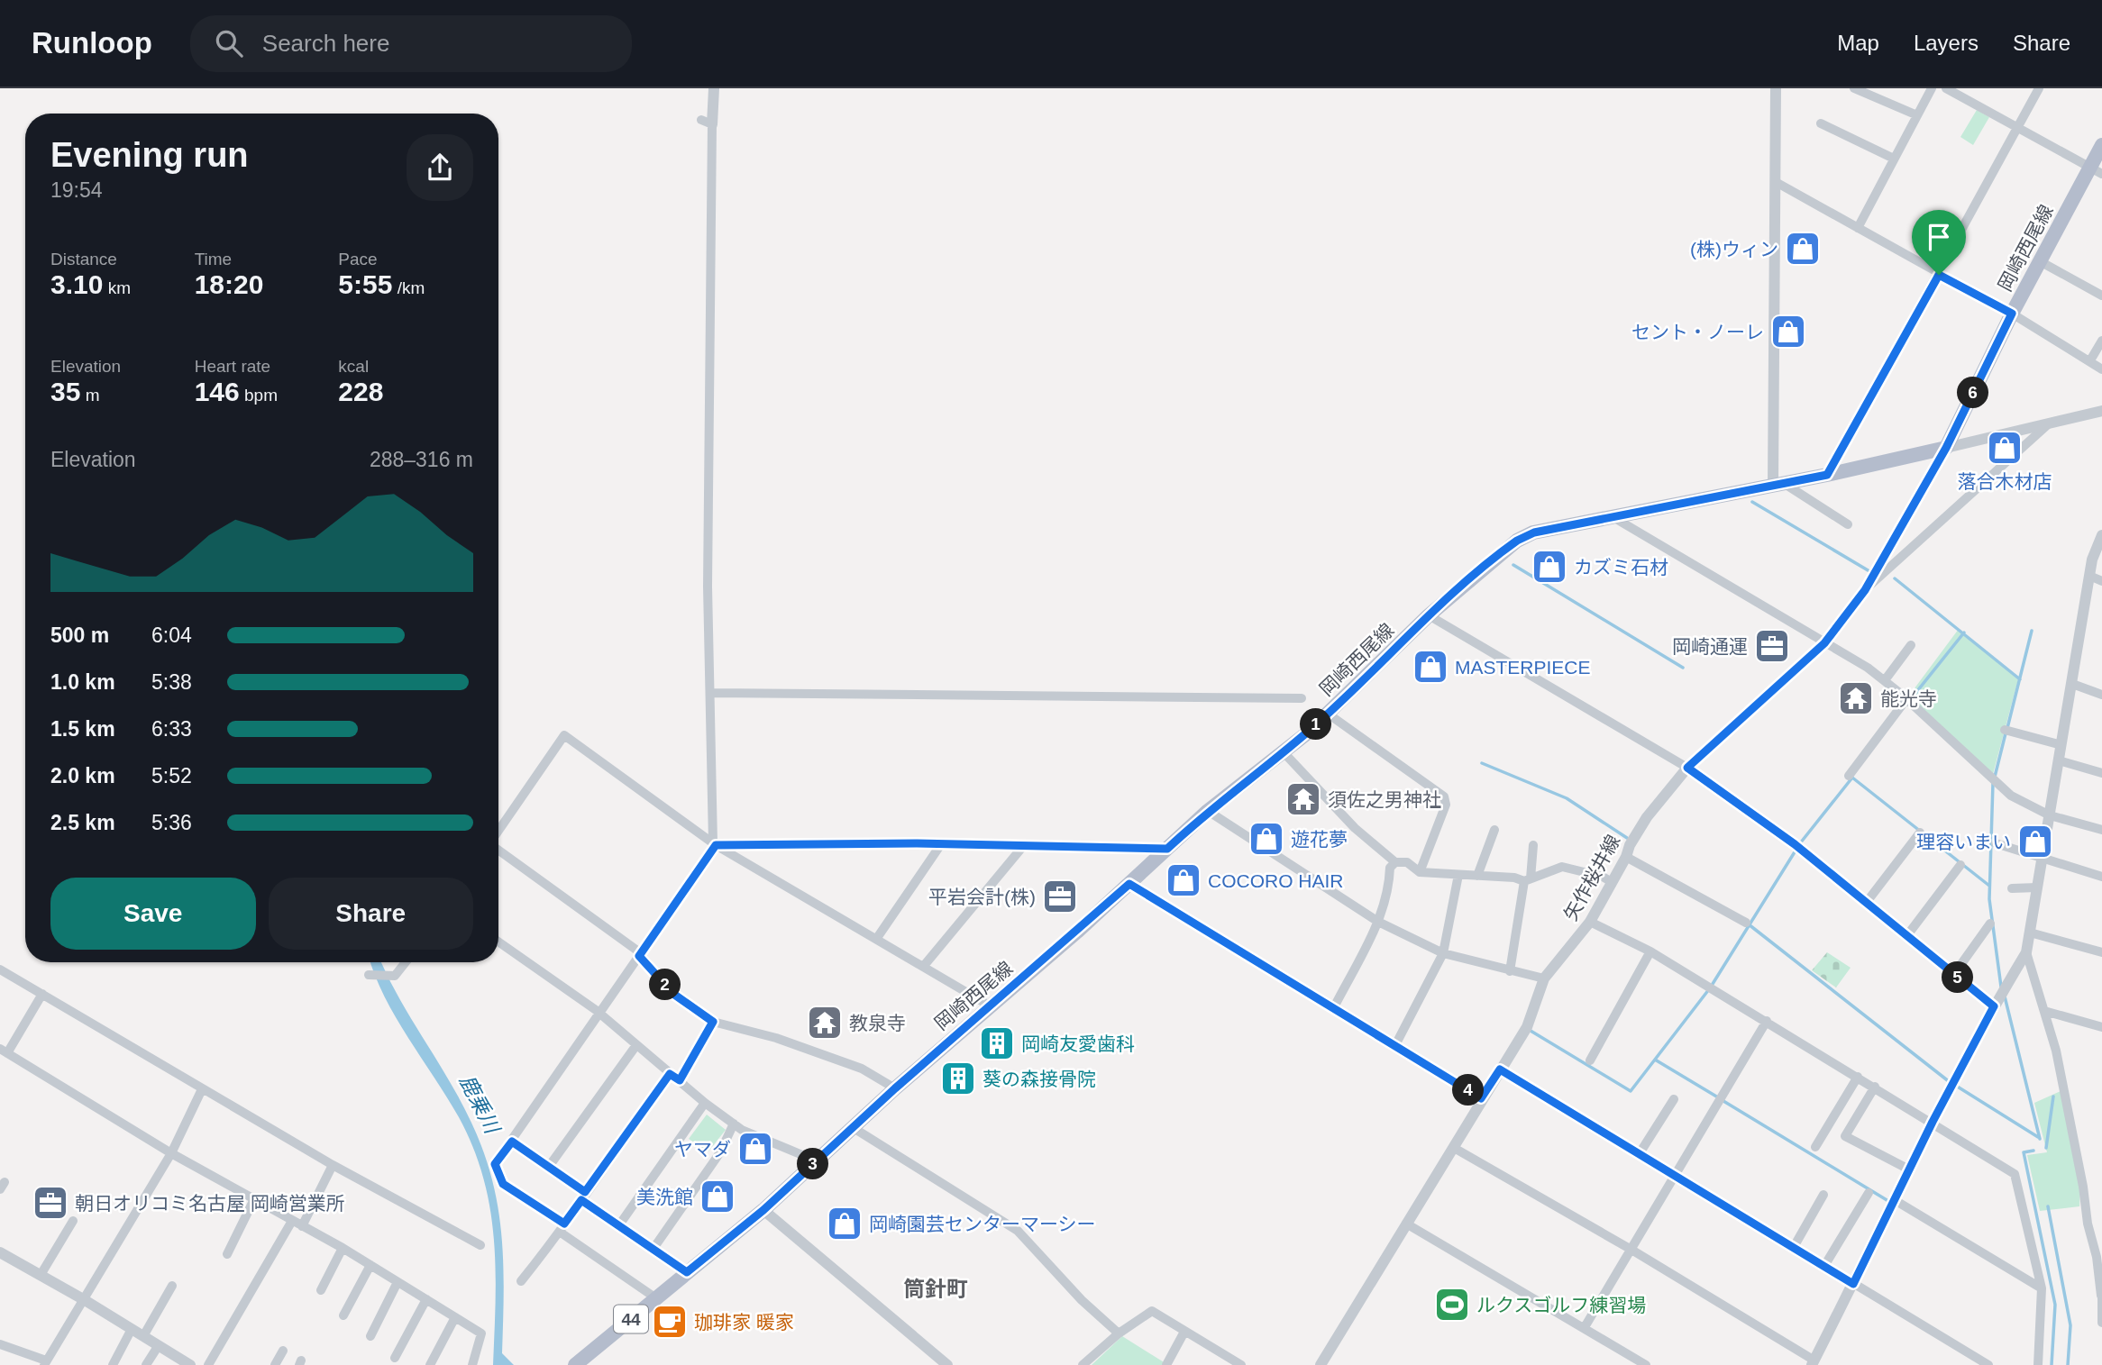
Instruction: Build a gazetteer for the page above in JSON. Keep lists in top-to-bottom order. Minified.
{"streets":{"main road":["岡崎西尾線","44"],"street":["矢作桜井線"]},"crossings":[["岡崎西尾線","矢作桜井線"]],"districts":["筒針町"],"water":["鹿乗川"],"places":{"shop":["(株)ウィン","セント・ノーレ","落合木材店","カズミ石材","MASTERPIECE","遊花夢","理容いまい","COCORO HAIR","ヤマダ","美洗館","岡崎園芸センターマーシー"],"office":["岡崎通運","平岩会計(株)","朝日オリコミ名古屋 岡崎営業所"],"temple":["能光寺","須佐之男神社","教泉寺"],"building":["岡崎友愛歯科","葵の森接骨院"],"sports":["ルクスゴルフ練習場"],"cafe":["珈琲家 暖家"]},"page":{"header":"Runloop","search":"Search here","nav":["Map","Layers","Share"],"heading":["Evening run","19:54"],"stats":[["Distance","3.10 km"],["Time","18:20"],["Pace","5:55 /km"],["Elevation","35 m"],["Heart rate","146 bpm"],["kcal","228"]],"pins":["6","1","5","2","4","3"],"chart":["Elevation","288–316 m"],"list":[{"name":"500 m","note":"6:04"},{"name":"1.0 km","note":"5:38"},{"name":"1.5 km","note":"6:33"},{"name":"2.0 km","note":"5:52"},{"name":"2.5 km","note":"5:36"}],"buttons":["Save","Share"]}}
